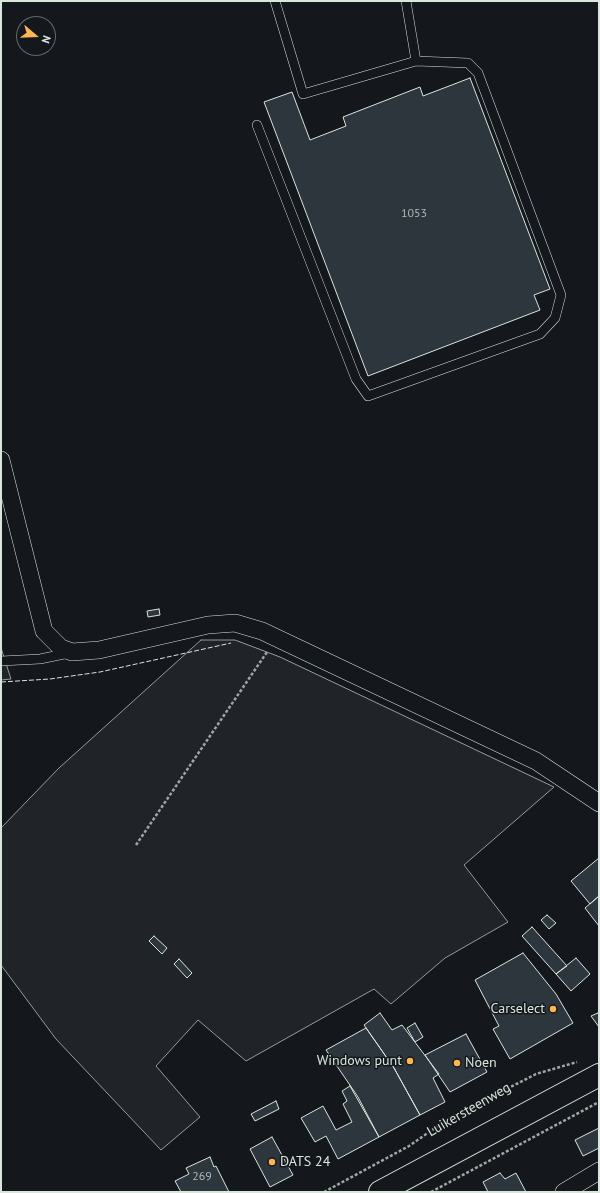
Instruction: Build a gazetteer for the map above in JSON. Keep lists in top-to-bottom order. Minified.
{"streets":{"main road":["Luikersteenweg"]},"places":["Carselect","Windows punt","Noen","DATS 24"],"house_numbers":["1053","269"],"north":"right"}
